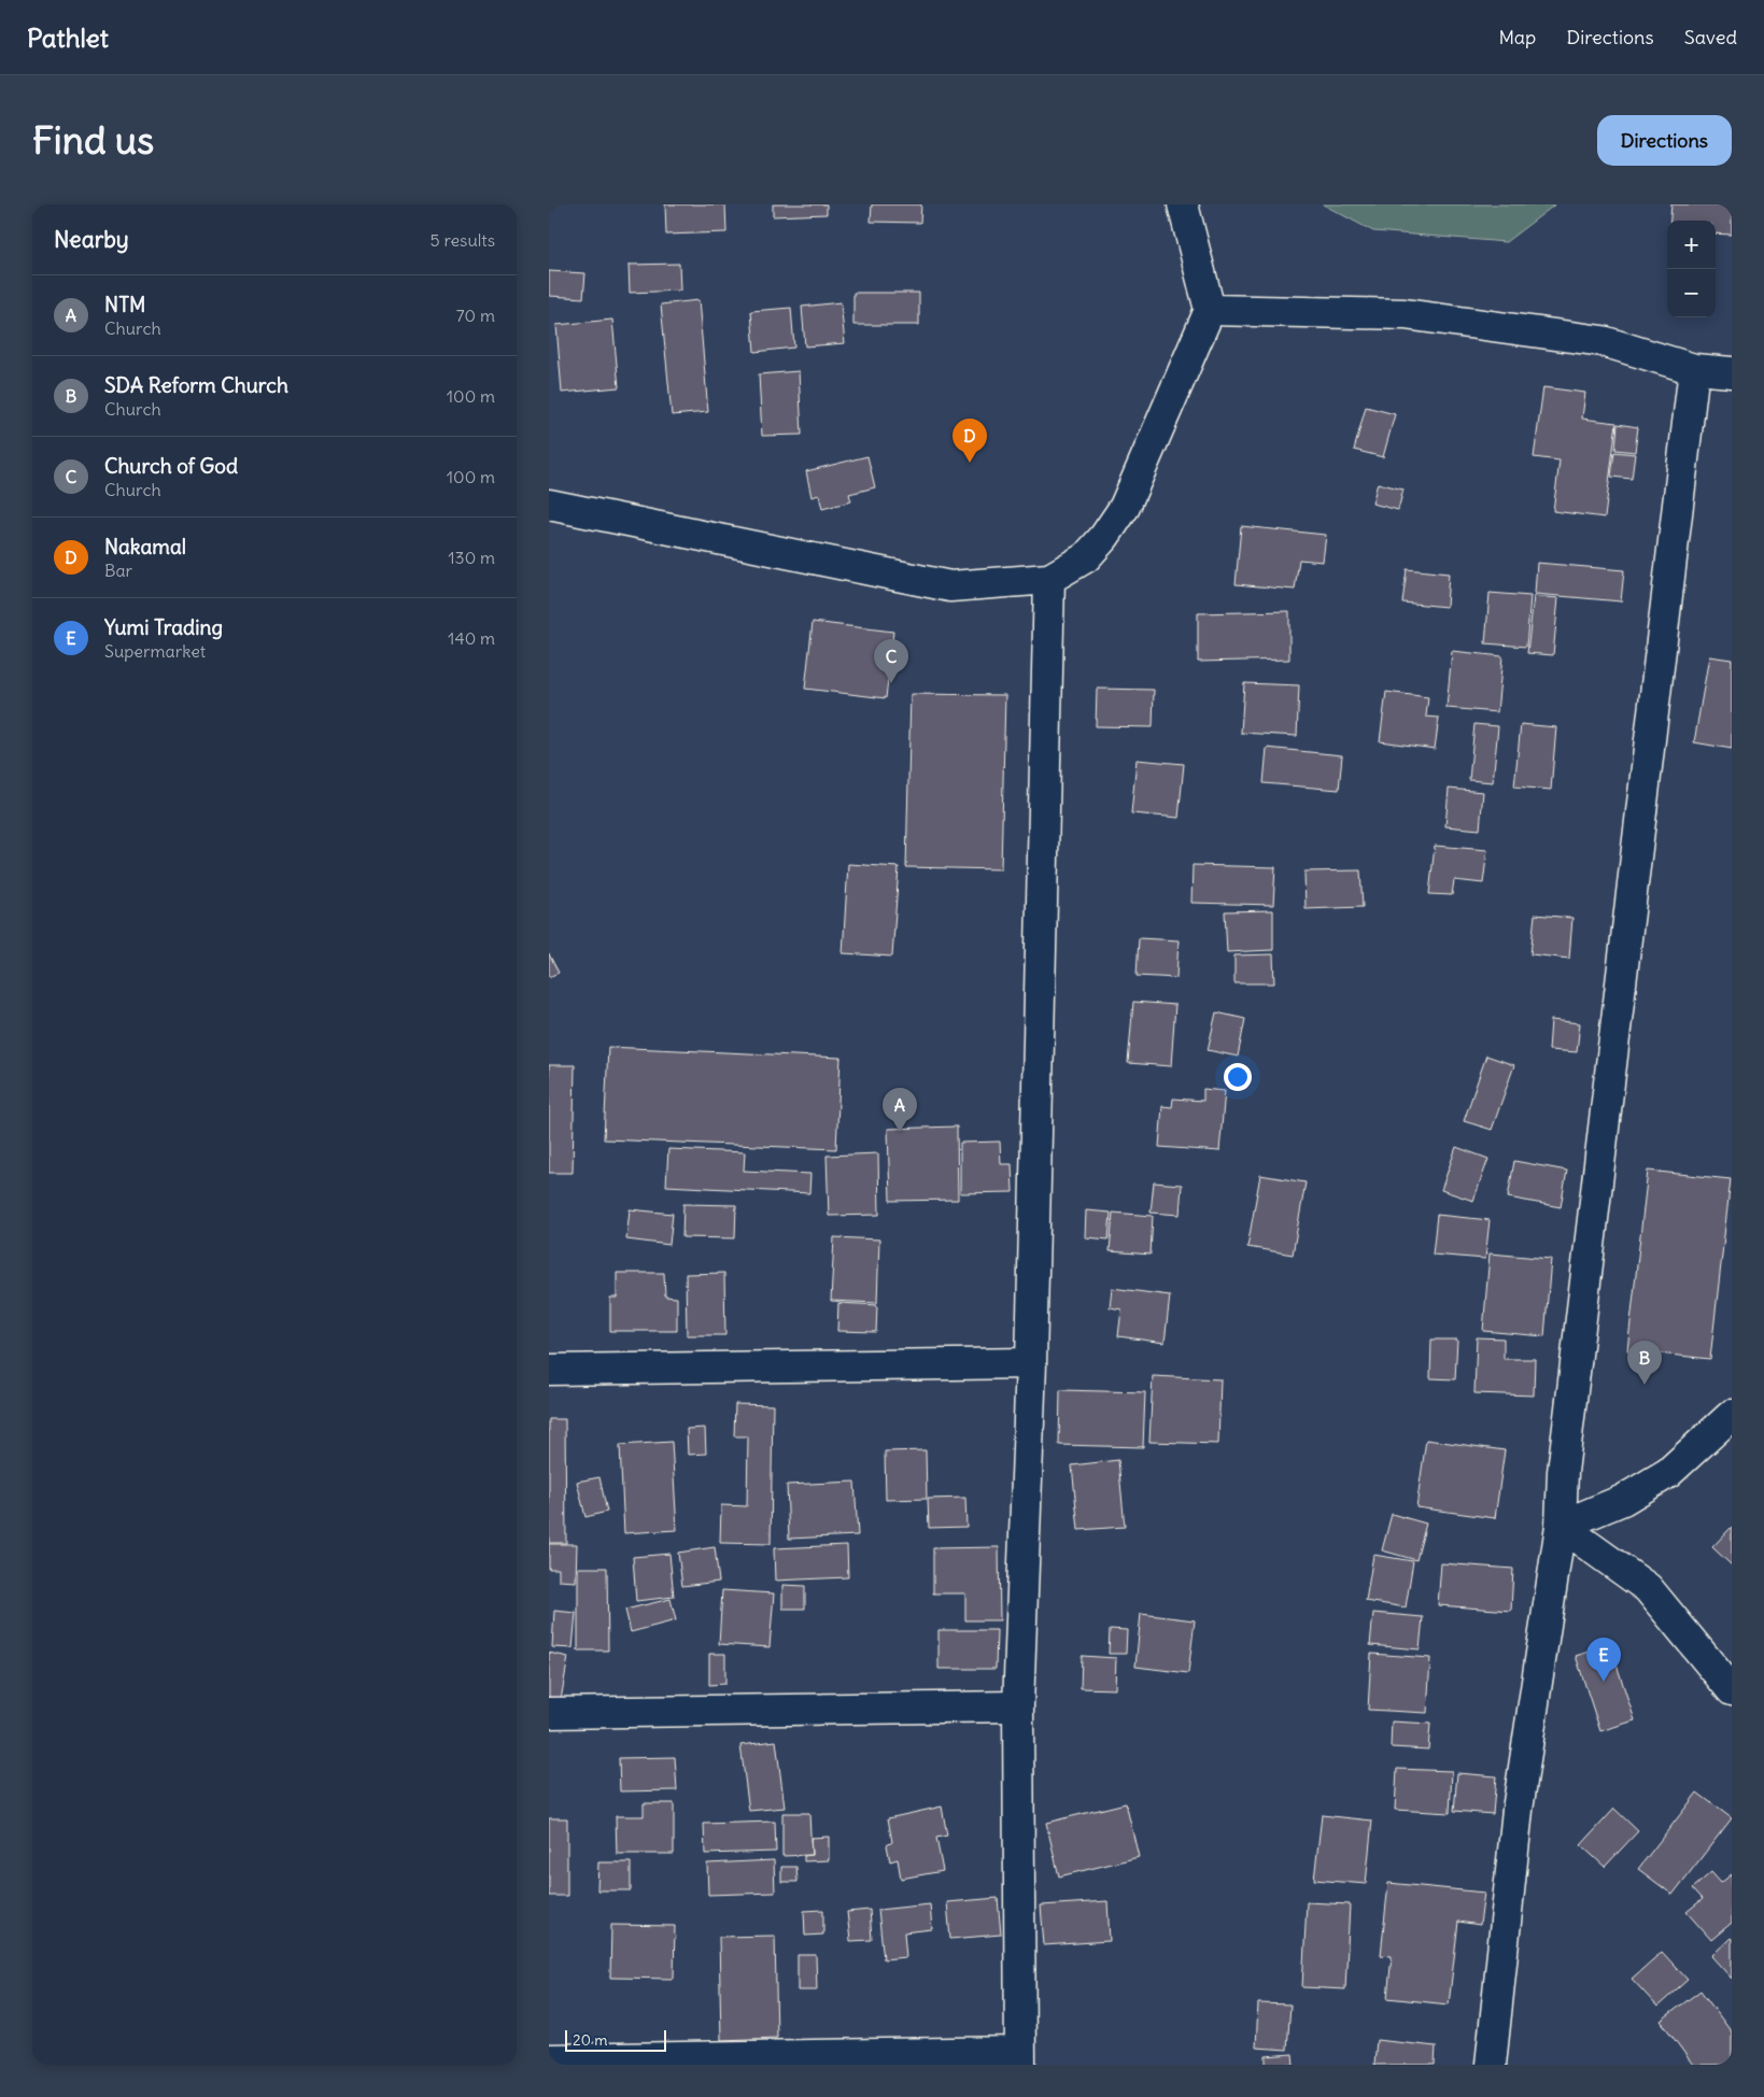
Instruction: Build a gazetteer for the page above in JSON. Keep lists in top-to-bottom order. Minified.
{"scale_bar":"20 m","page":{"header":"Pathlet","nav":["Map","Directions","Saved"],"buttons":"Directions","title":"Find us","heading":["Nearby","5 results"],"map_buttons":["+","−"],"list":[{"mark":"A","name":"NTM","note":"Church","value":"70 m"},{"mark":"B","name":"SDA Reform Church","note":"Church","value":"100 m"},{"mark":"C","name":"Church of God","note":"Church","value":"100 m"},{"mark":"D","name":"Nakamal","note":"Bar","value":"130 m"},{"mark":"E","name":"Yumi Trading","note":"Supermarket","value":"140 m"}],"pins":["D","C","A","B","E"],"scale":"20 m"}}
